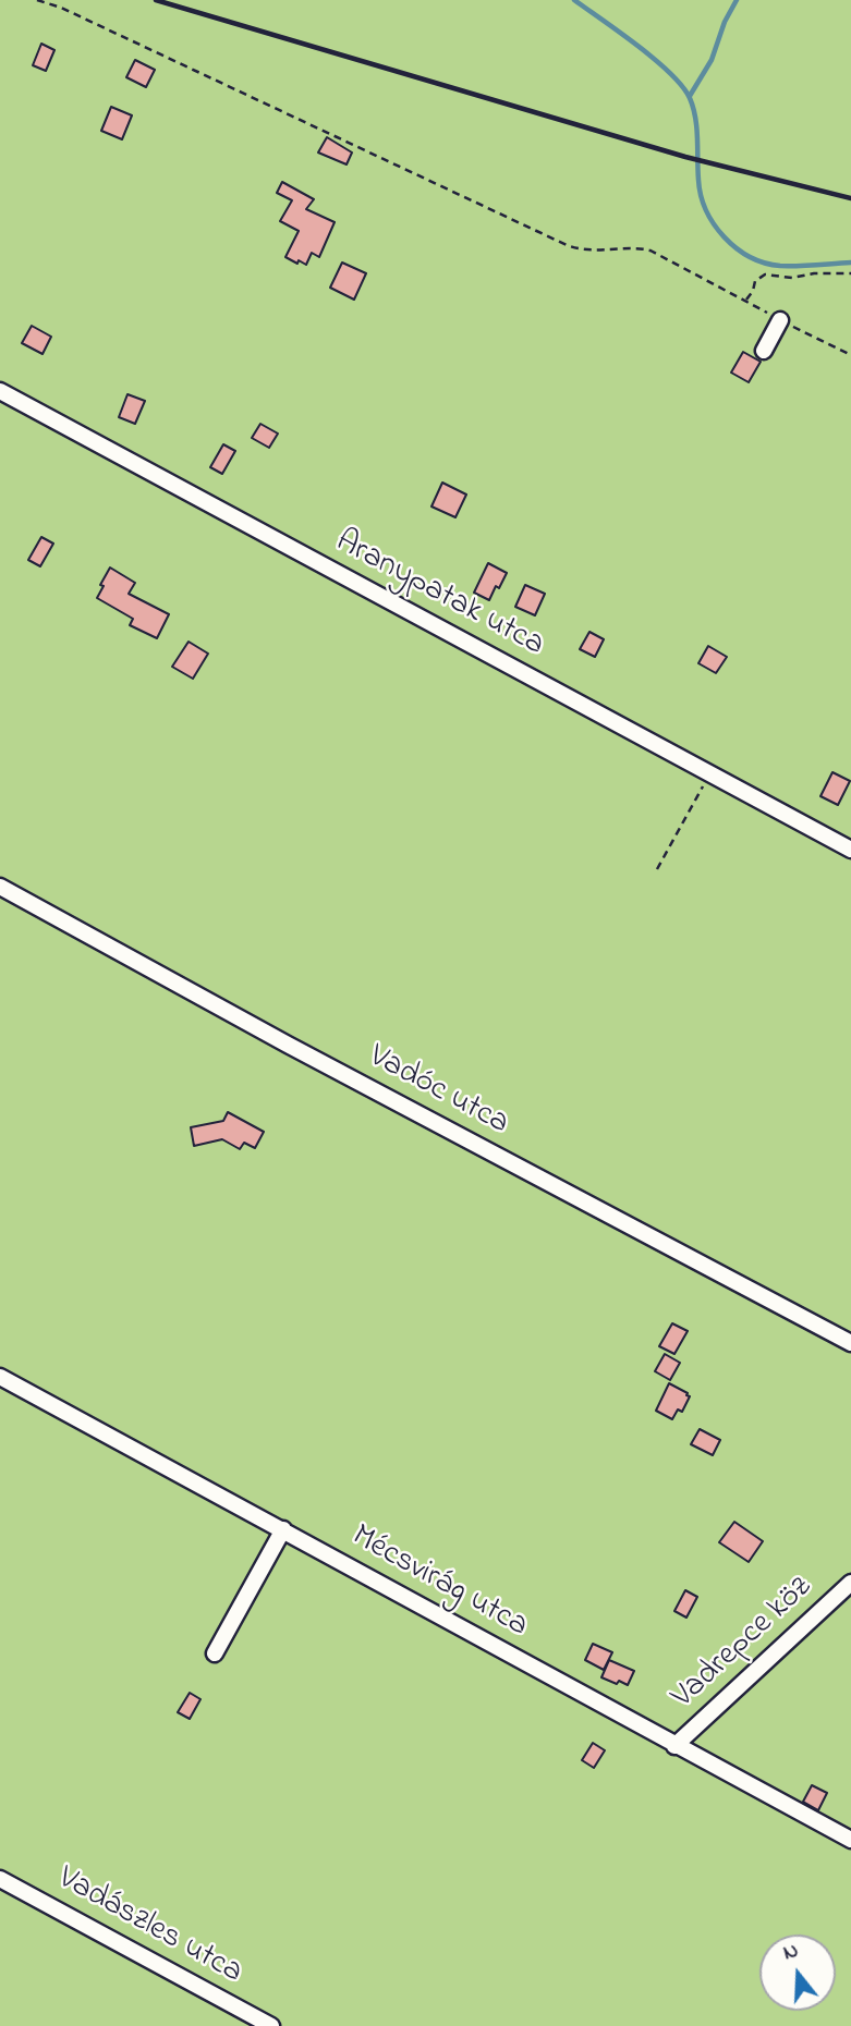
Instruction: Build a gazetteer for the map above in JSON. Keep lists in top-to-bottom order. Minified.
{"streets":{"street":["Aranypatak utca","Vadóc utca","Mécsvirág utca","Vadrepce köz","Vadászles utca"]},"crossings":[["Mécsvirág utca","Vadrepce köz"]],"north":"top"}
